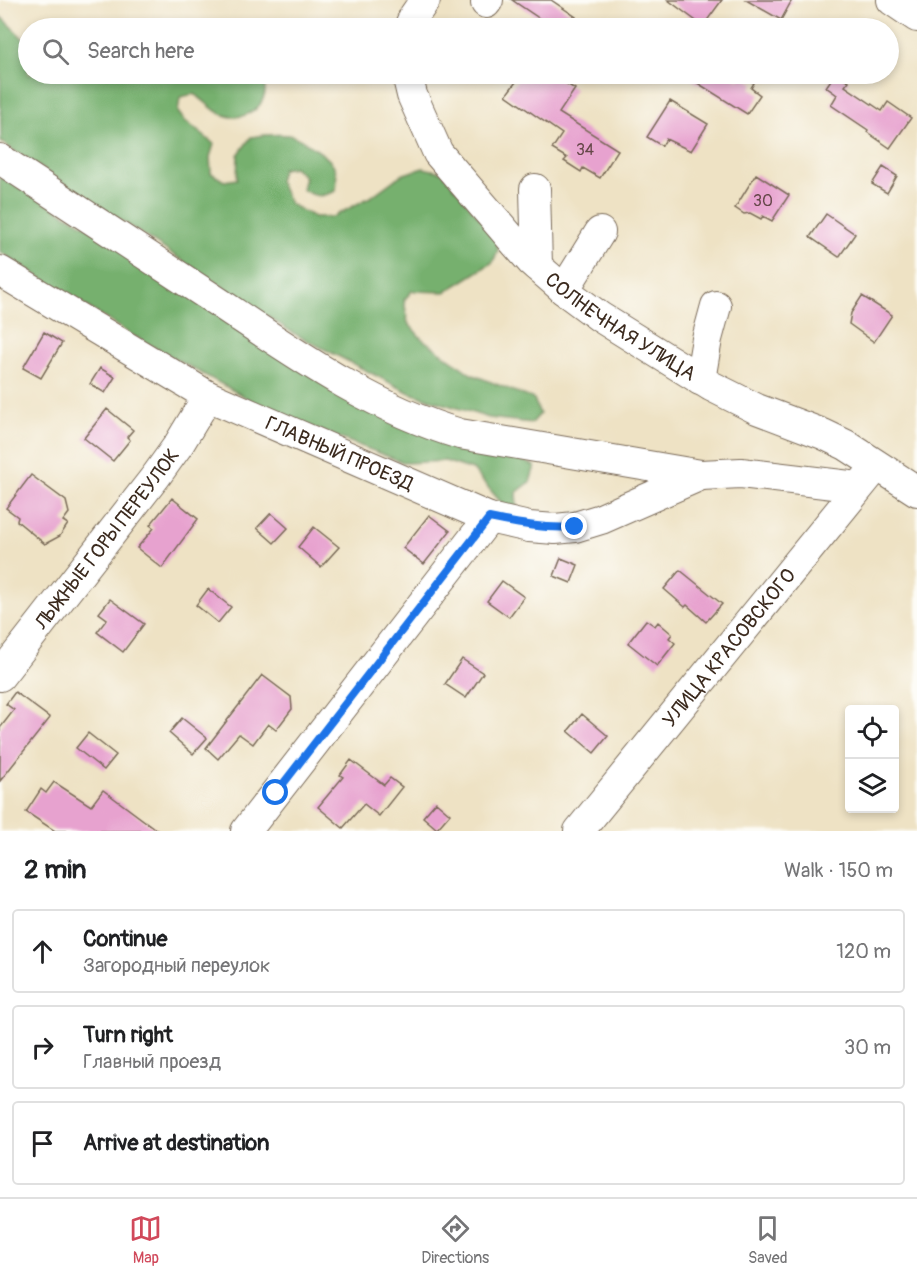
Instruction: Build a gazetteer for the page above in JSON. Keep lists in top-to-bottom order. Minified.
{"streets":{"street":["СОЛНЕЧНАЯ УЛИЦА","ГЛАВНЫЙ ПРОЕЗД","ЛЫЖНЫЕ ГОРЫ ПЕРЕУЛОК","УЛИЦА КРАСОВСКОГО"]},"crossings":[["СОЛНЕЧНАЯ УЛИЦА","УЛИЦА КРАСОВСКОГО"],["ГЛАВНЫЙ ПРОЕЗД","ЛЫЖНЫЕ ГОРЫ ПЕРЕУЛОК"]],"house_numbers":["34","30"],"page":{"search":"Search here","heading":["2 min","Walk · 150 m"],"list":[["Continue","Загородный переулок","120 m"],["Turn right","Главный проезд","30 m"],"Arrive at destination"],"nav":["Map","Directions","Saved"]}}
